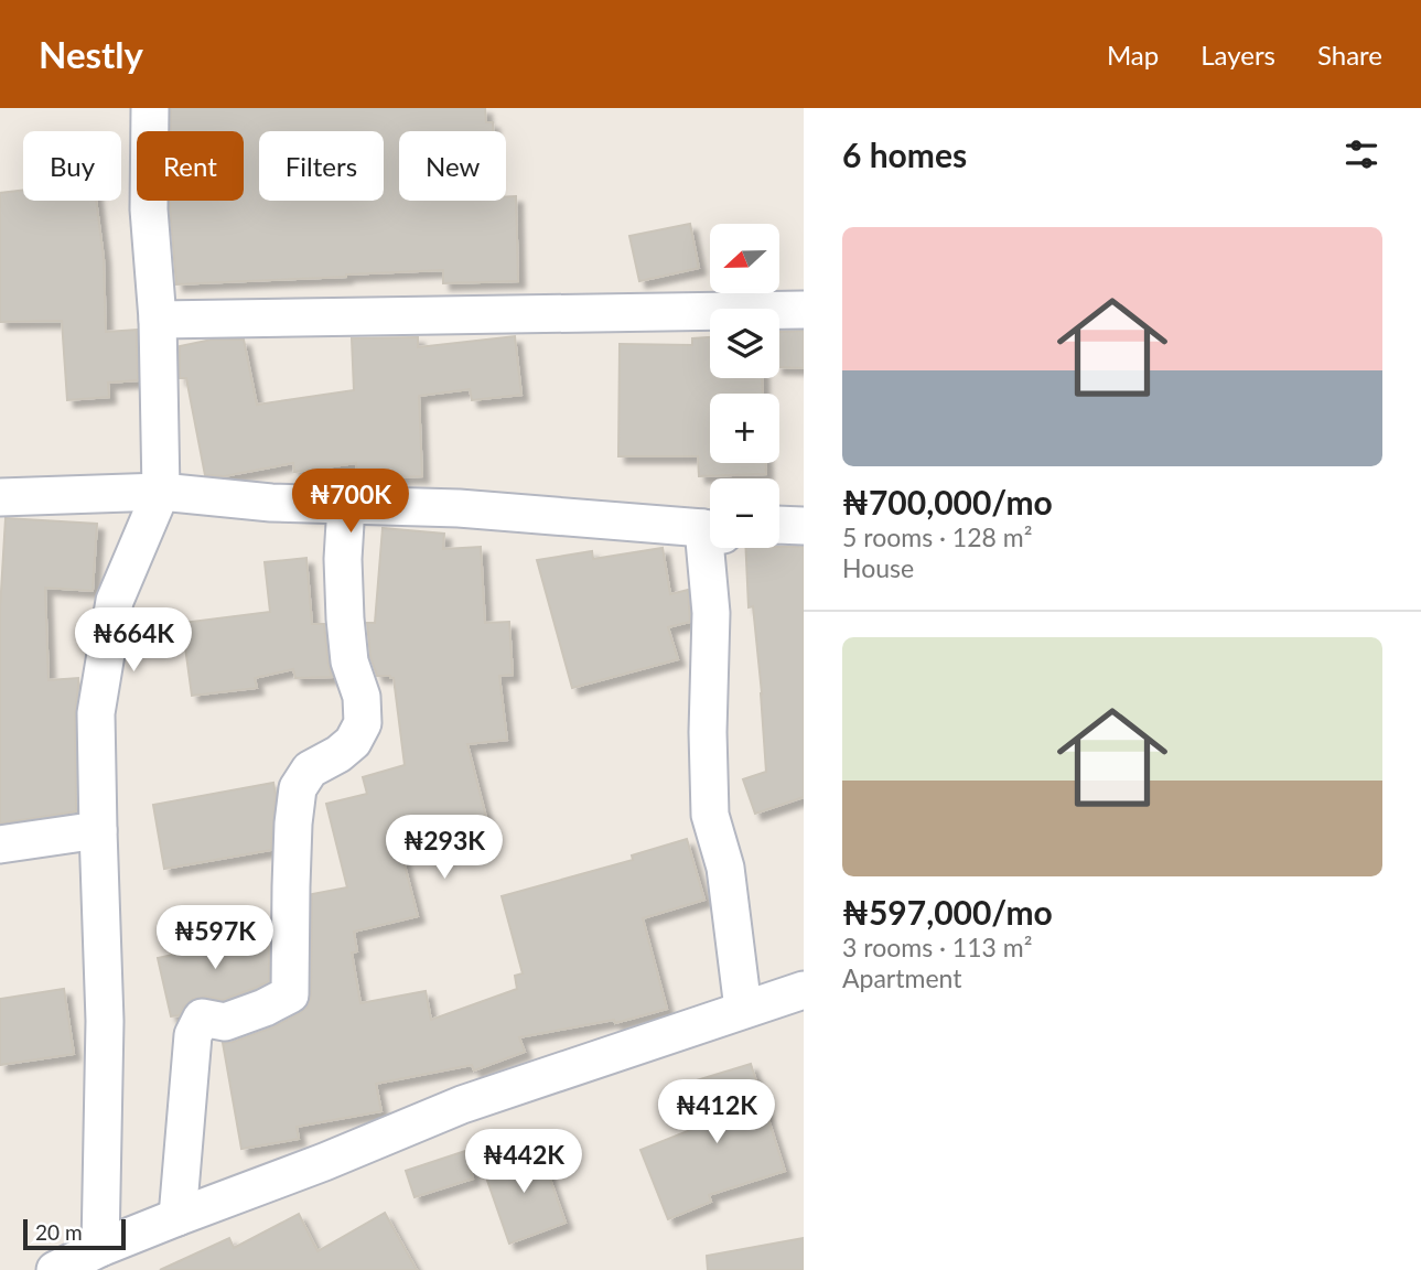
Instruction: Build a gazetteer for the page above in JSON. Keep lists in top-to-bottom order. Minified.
{"scale_bar":"20 m","north":"left","page":{"header":"Nestly","nav":["Map","Layers","Share"],"heading":"6 homes","chip":["Buy","Rent","Filters","New"],"list":[{"name":"₦700,000/mo","note":"5 rooms · 128 m² · House"},{"name":"₦597,000/mo","note":"3 rooms · 113 m² · Apartment"}],"map_buttons":["+","−"],"price":["₦700K","₦664K","₦293K","₦597K","₦412K","₦442K"],"scale":"20 m"}}
